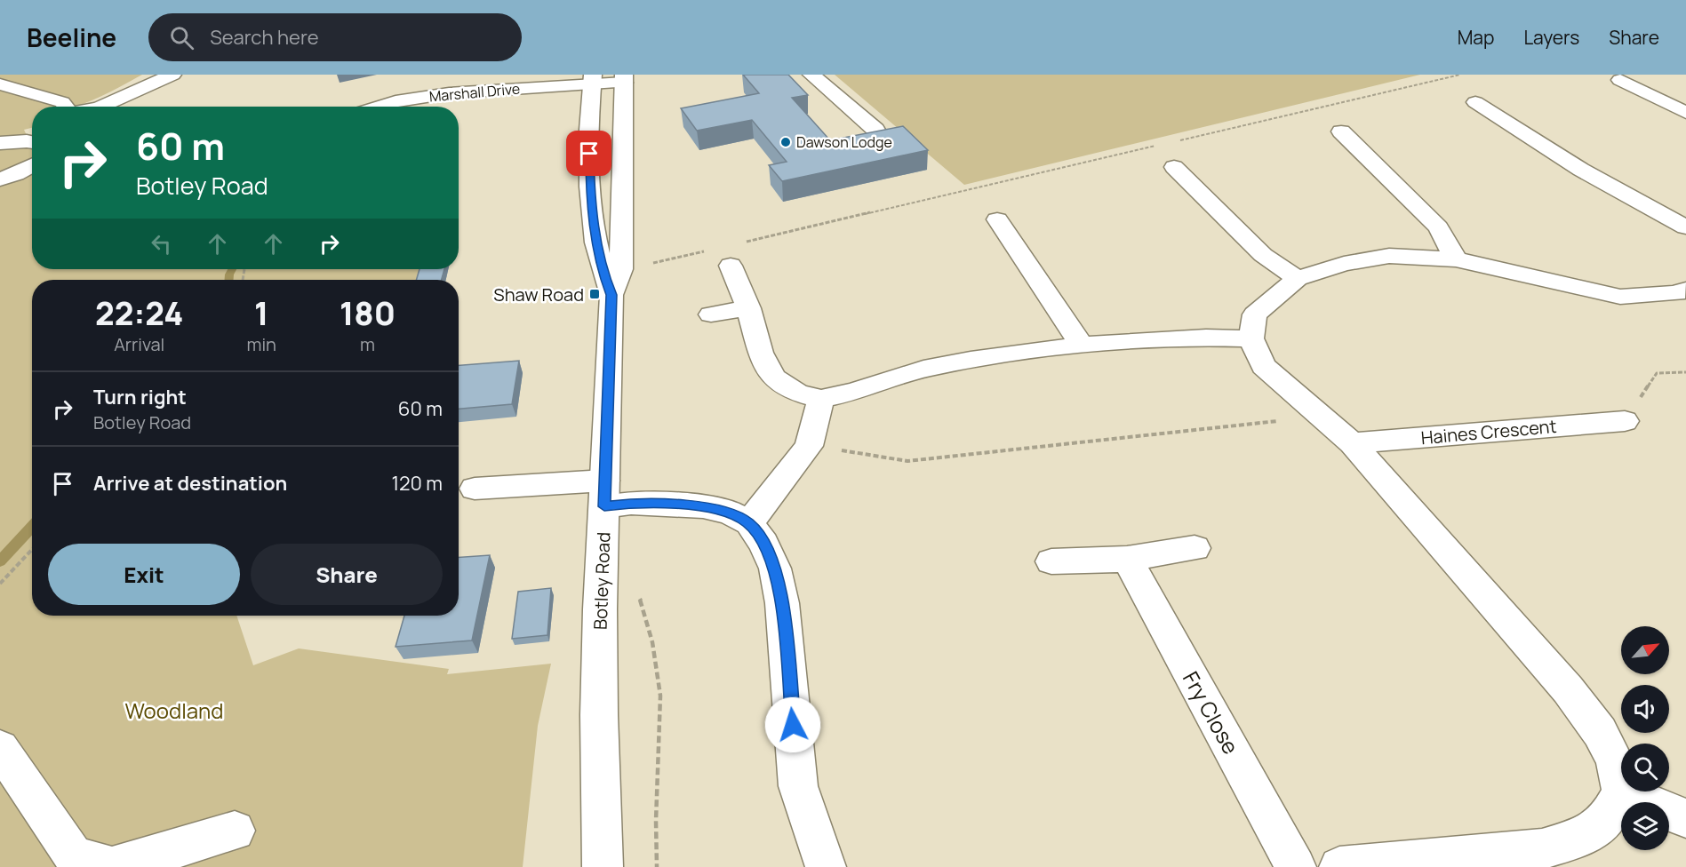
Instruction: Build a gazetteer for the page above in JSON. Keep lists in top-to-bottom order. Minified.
{"streets":{"street":["Marshall Drive","Haines Crescent","Botley Road","Fry Close"]},"crossings":[["Marshall Drive","Botley Road"]],"parks":["Woodland"],"places":{"other":["Dawson Lodge"],"transit":["Shaw Road"]},"north":"top right","page":{"header":"Beeline","search":"Search here","nav":["Map","Layers","Share"],"turn":["60 m","Botley Road"],"eta":["22:24","Arrival","1","min","180","m"],"list":[{"name":"Turn right","note":"Botley Road","value":"60 m"},{"name":"Arrive at destination","value":"120 m"}],"buttons":["Exit","Share"]}}
